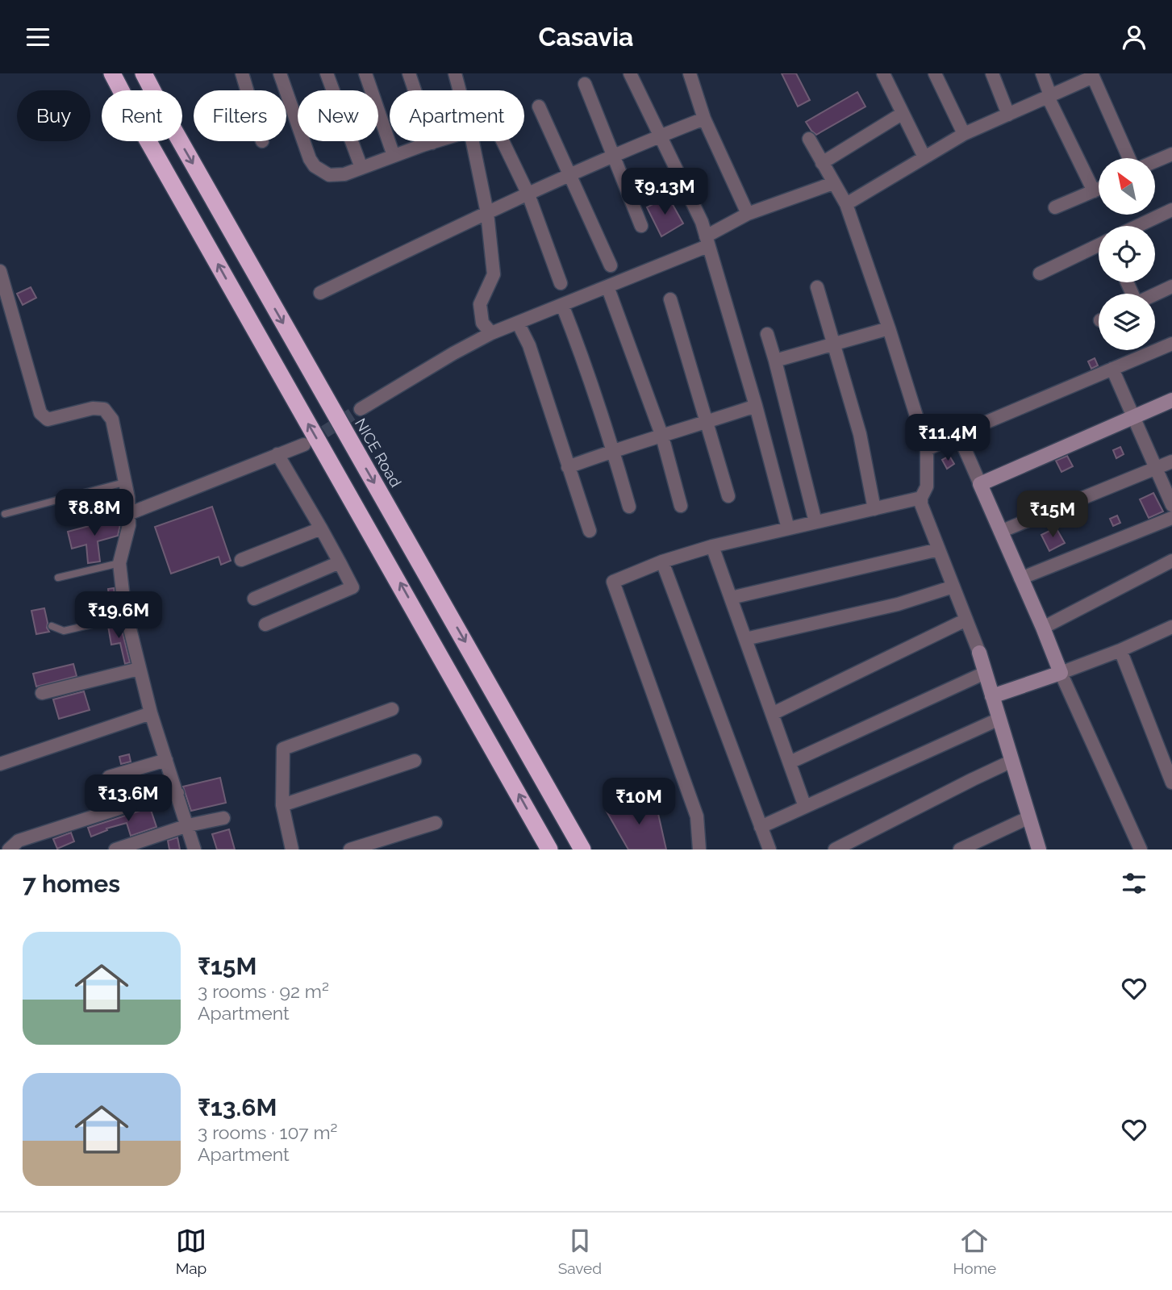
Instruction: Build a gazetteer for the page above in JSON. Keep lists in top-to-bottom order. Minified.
{"streets":{"highway":["NICE Road"]},"north":"top left","page":{"header":"Casavia","chip":["Buy","Rent","Filters","New","Apartment"],"price":["₹9.13M","₹11.4M","₹8.8M","₹15M","₹19.6M","₹13.6M","₹10M"],"heading":"7 homes","list":[{"name":"₹15M","note":"3 rooms · 92 m² · Apartment"},{"name":"₹13.6M","note":"3 rooms · 107 m² · Apartment"}],"tabs":["Map","Saved","Home"]}}
